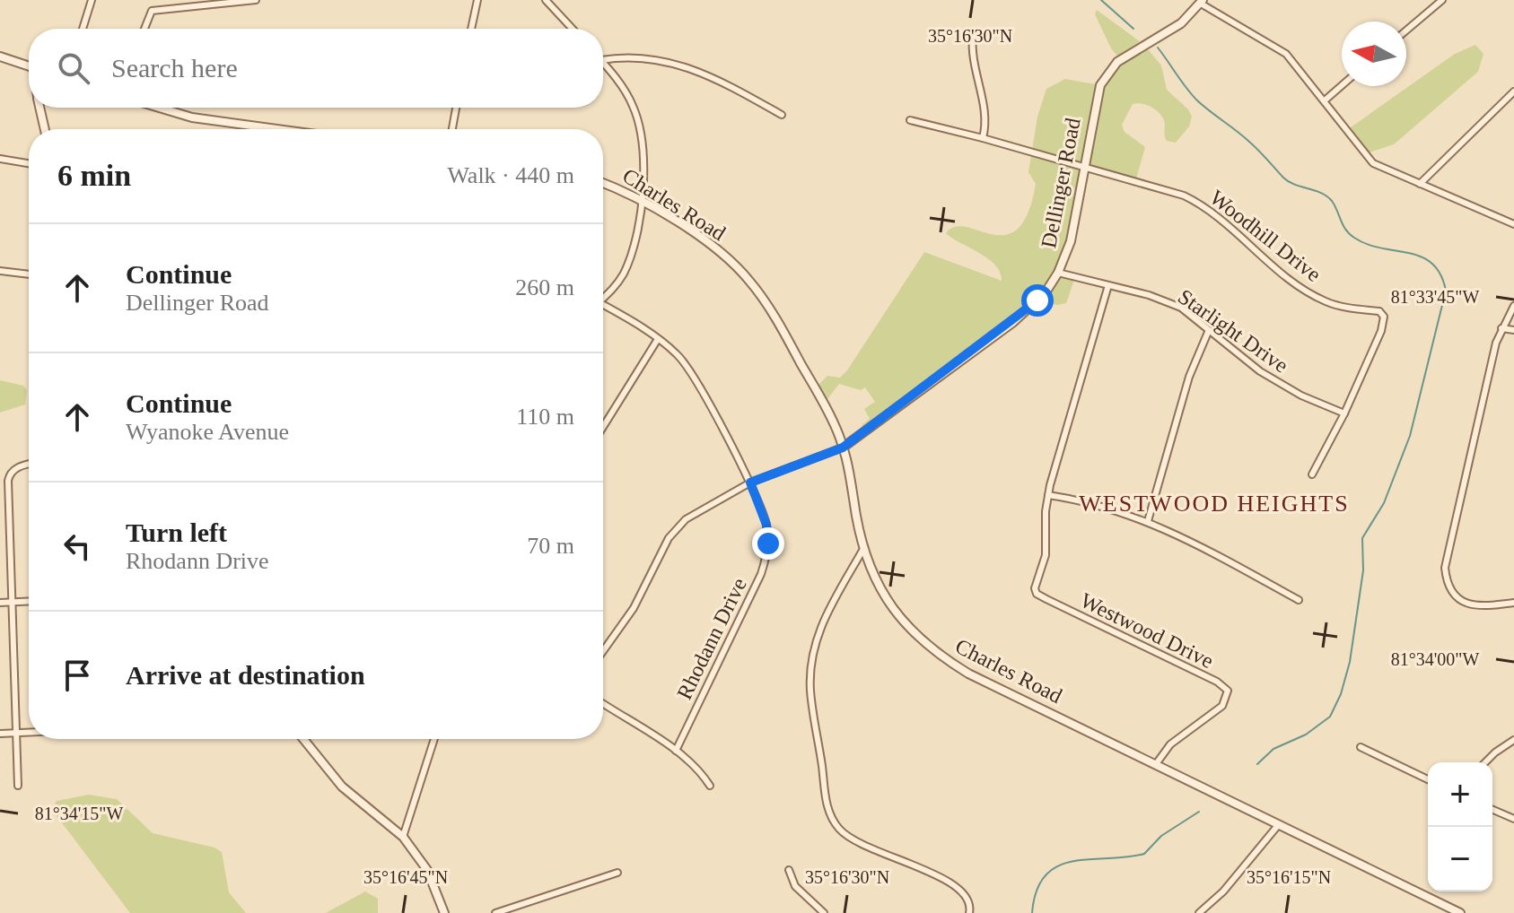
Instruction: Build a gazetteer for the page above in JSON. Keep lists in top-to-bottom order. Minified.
{"streets":{"street":["Dellinger Road","Charles Road","Woodhill Drive","Starlight Drive","Westwood Drive","Rhodann Drive"]},"crossings":[["Dellinger Road","Charles Road"],["Dellinger Road","Woodhill Drive"],["Dellinger Road","Starlight Drive"],["Charles Road","Westwood Drive"],["Woodhill Drive","Starlight Drive"]],"districts":["WESTWOOD HEIGHTS"],"north":"left","page":{"search":"Search here","heading":["6 min","Walk · 440 m"],"list":[["Continue","Dellinger Road","260 m"],["Continue","Wyanoke Avenue","110 m"],["Turn left","Rhodann Drive","70 m"],"Arrive at destination"],"map_buttons":["+","−"]},"coordinates":["35°16'30\"N","81°33'45\"W","81°34'00\"W","81°34'15\"W","35°16'45\"N","35°16'15\"N"]}
